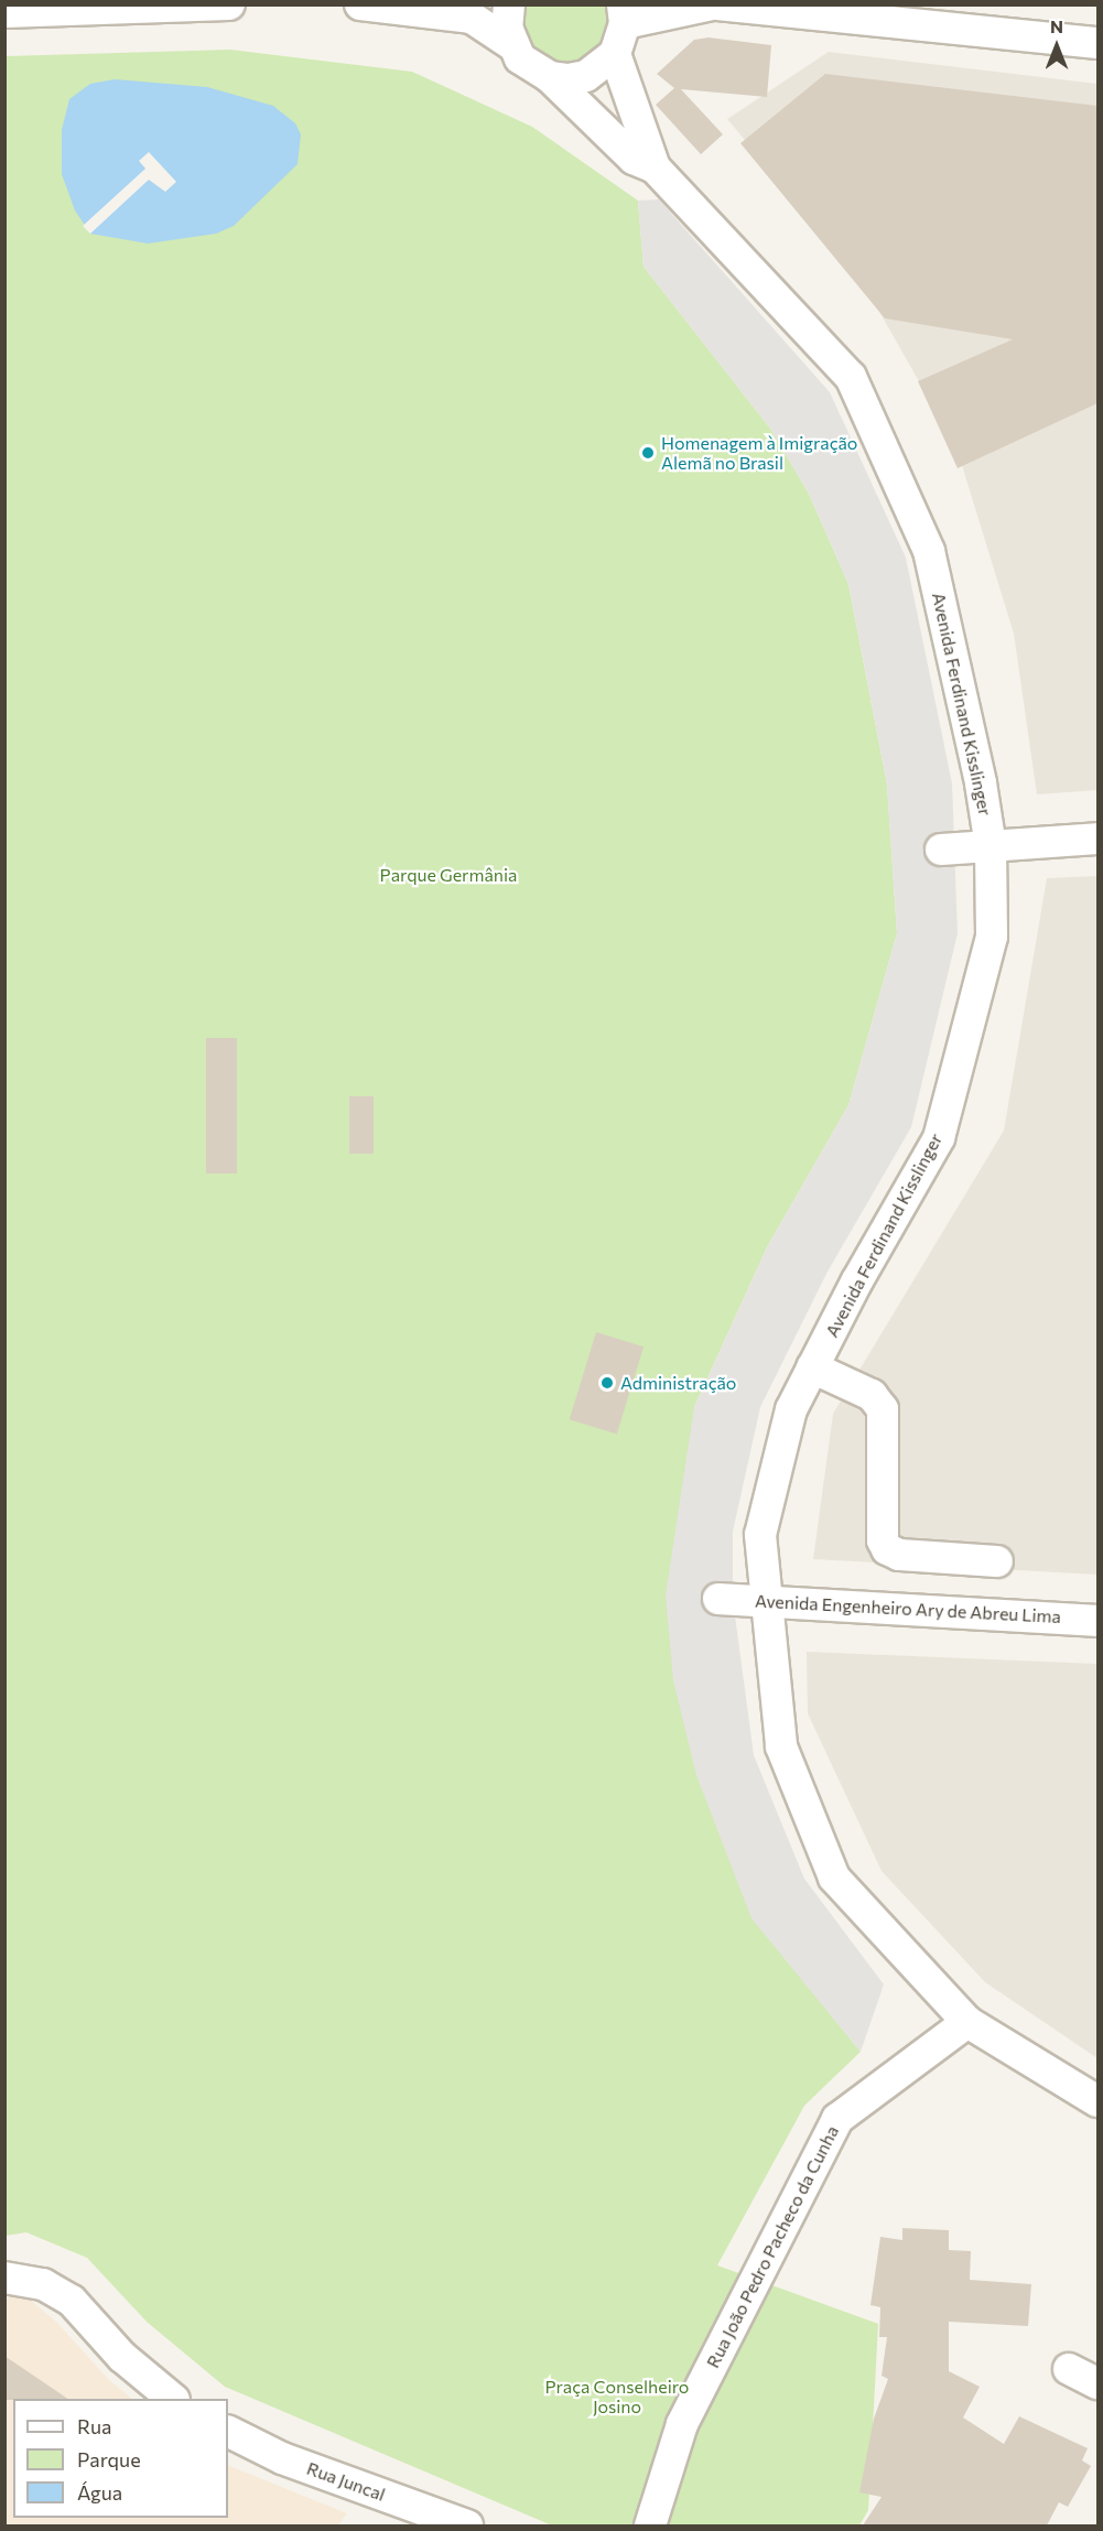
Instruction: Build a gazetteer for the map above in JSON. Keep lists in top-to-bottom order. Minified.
{"streets":{"street":["Avenida Ferdinand Kisslinger","Avenida Engenheiro Ary de Abreu Lima","Rua João Pedro Pacheco da Cunha","Rua Juncal"]},"crossings":[["Avenida Ferdinand Kisslinger","Avenida Engenheiro Ary de Abreu Lima"],["Avenida Ferdinand Kisslinger","Rua João Pedro Pacheco da Cunha"]],"parks":["Parque Germânia","Praça Conselheiro Josino"],"places":["Homenagem à Imigração Alemã no Brasil","Administração"],"legend":["Rua","Parque","Água"],"north":"top"}
